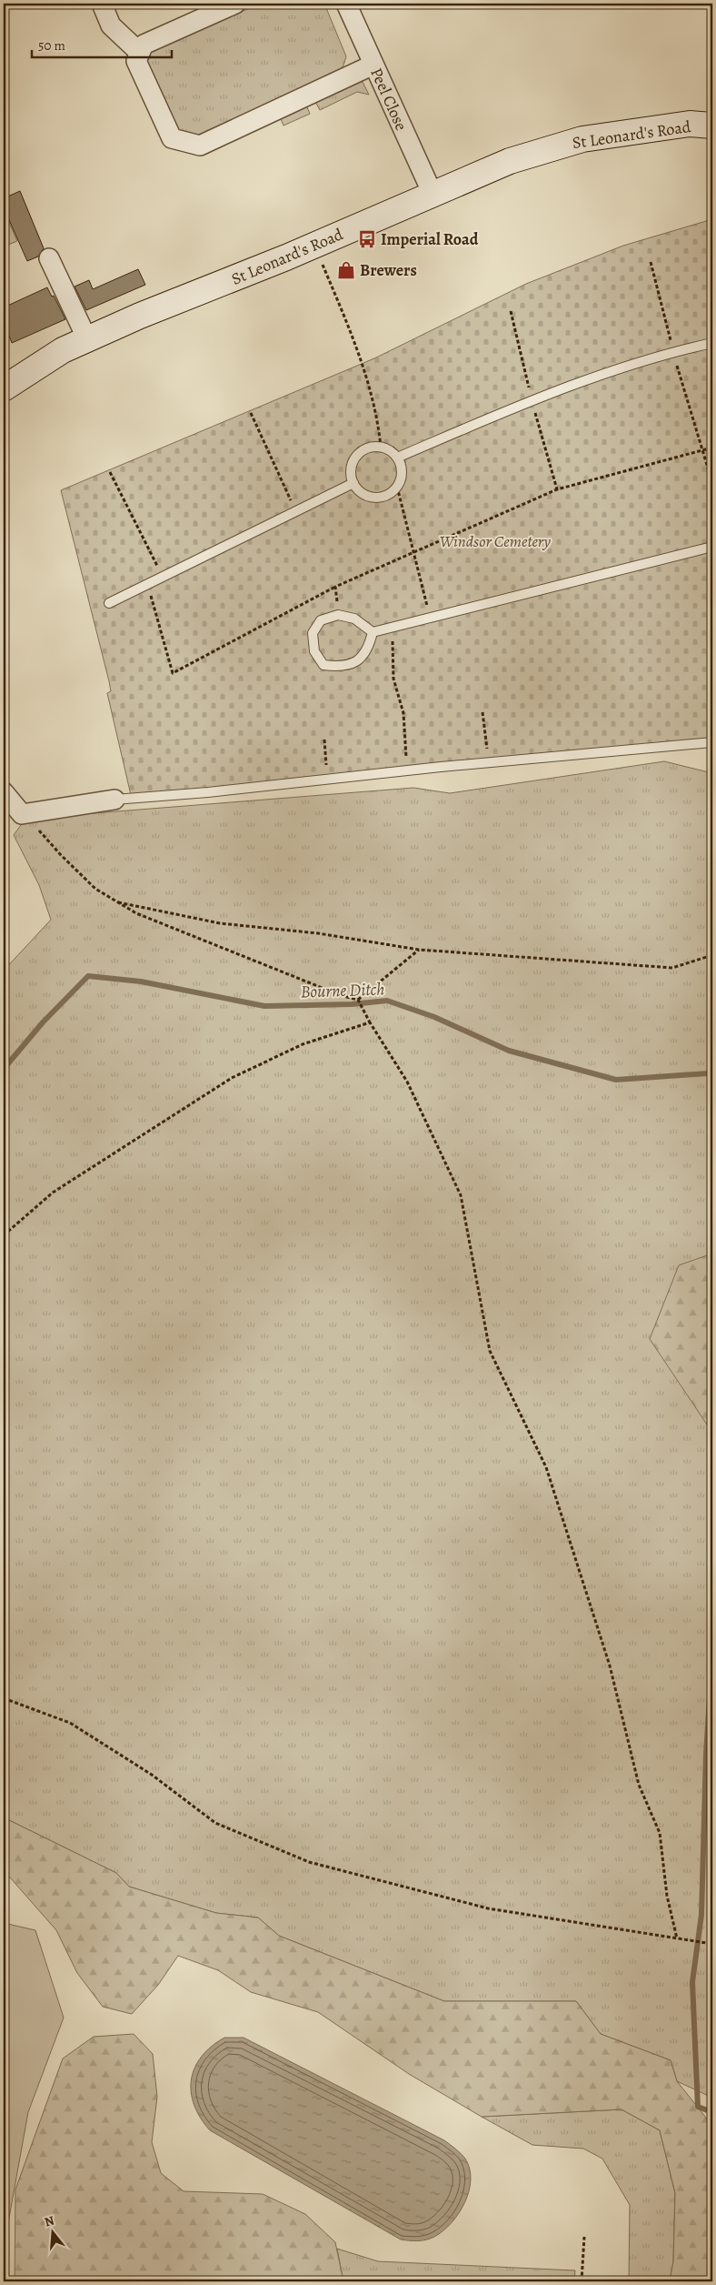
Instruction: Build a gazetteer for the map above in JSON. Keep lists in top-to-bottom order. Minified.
{"streets":{"main road":["St Leonard's Road"],"street":["Peel Close"]},"crossings":[["Peel Close","St Leonard's Road"]],"water":["Bourne Ditch"],"parks":["Windsor Cemetery"],"places":{"bus stop":["Imperial Road"],"shop":["Brewers"]},"scale_bar":"50 m","north":"top"}
